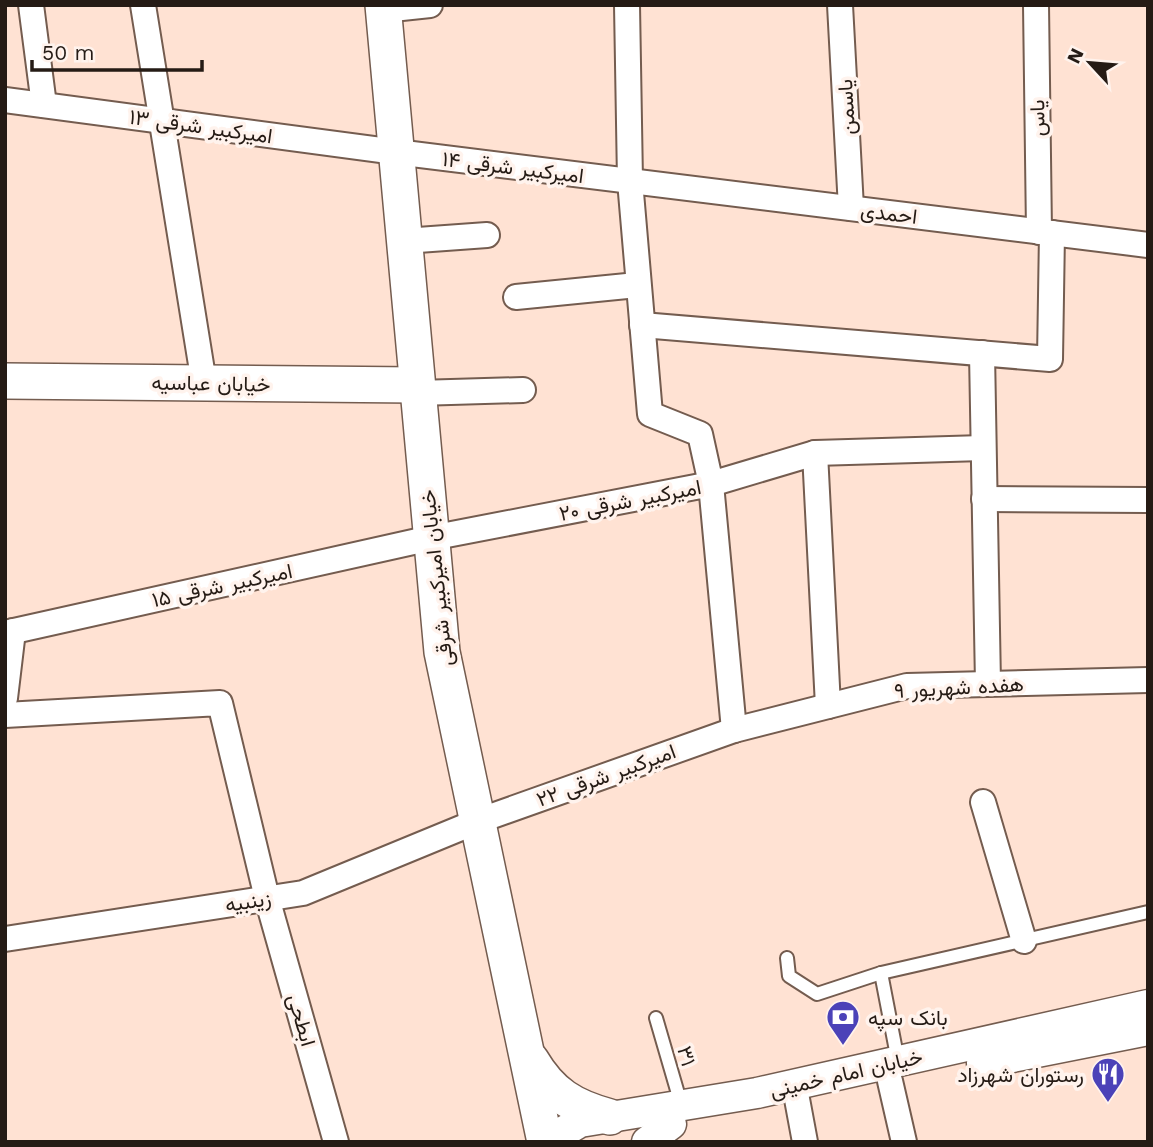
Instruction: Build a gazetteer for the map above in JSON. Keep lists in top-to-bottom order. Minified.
{"streets":{"main road":["خیابان عباسیه","خیابان امیرکبیر شرقی"],"street":["یاسمن","یاس","امیرکبیر شرقی ۱۳","امیرکبیر شرقی ۱۴","احمدی","امیرکبیر شرقی ۲۰","امیرکبیر شرقی ۱۵","هفده شهریور ۹","امیرکبیر شرقی ۲۲","زینبیه","ابطحی","خیابان امام خمینی"],"lane":["۳۱"]},"crossings":[["یاسمن","احمدی"],["یاس","احمدی"],["امیرکبیر شرقی ۱۳","امیرکبیر شرقی ۱۴"],["امیرکبیر شرقی ۱۳","خیابان امیرکبیر شرقی"],["امیرکبیر شرقی ۱۴","احمدی"],["امیرکبیر شرقی ۱۴","خیابان امیرکبیر شرقی"],["خیابان عباسیه","خیابان امیرکبیر شرقی"],["امیرکبیر شرقی ۲۰","خیابان امیرکبیر شرقی"],["امیرکبیر شرقی ۲۰","امیرکبیر شرقی ۱۵"],["امیرکبیر شرقی ۲۰","هفده شهریور ۹"],["امیرکبیر شرقی ۲۰","امیرکبیر شرقی ۲۲"],["خیابان امیرکبیر شرقی","امیرکبیر شرقی ۱۵"],["خیابان امیرکبیر شرقی","امیرکبیر شرقی ۲۲"],["خیابان امیرکبیر شرقی","زینبیه"],["خیابان امیرکبیر شرقی","خیابان امام خمینی"],["هفده شهریور ۹","امیرکبیر شرقی ۲۲"],["امیرکبیر شرقی ۲۲","زینبیه"],["زینبیه","ابطحی"],["۳۱","خیابان امام خمینی"]],"places":{"bank":["بانک سپه"],"restaurant":["رستوران شهرزاد"]},"scale_bar":"50 m","north":"top left"}
